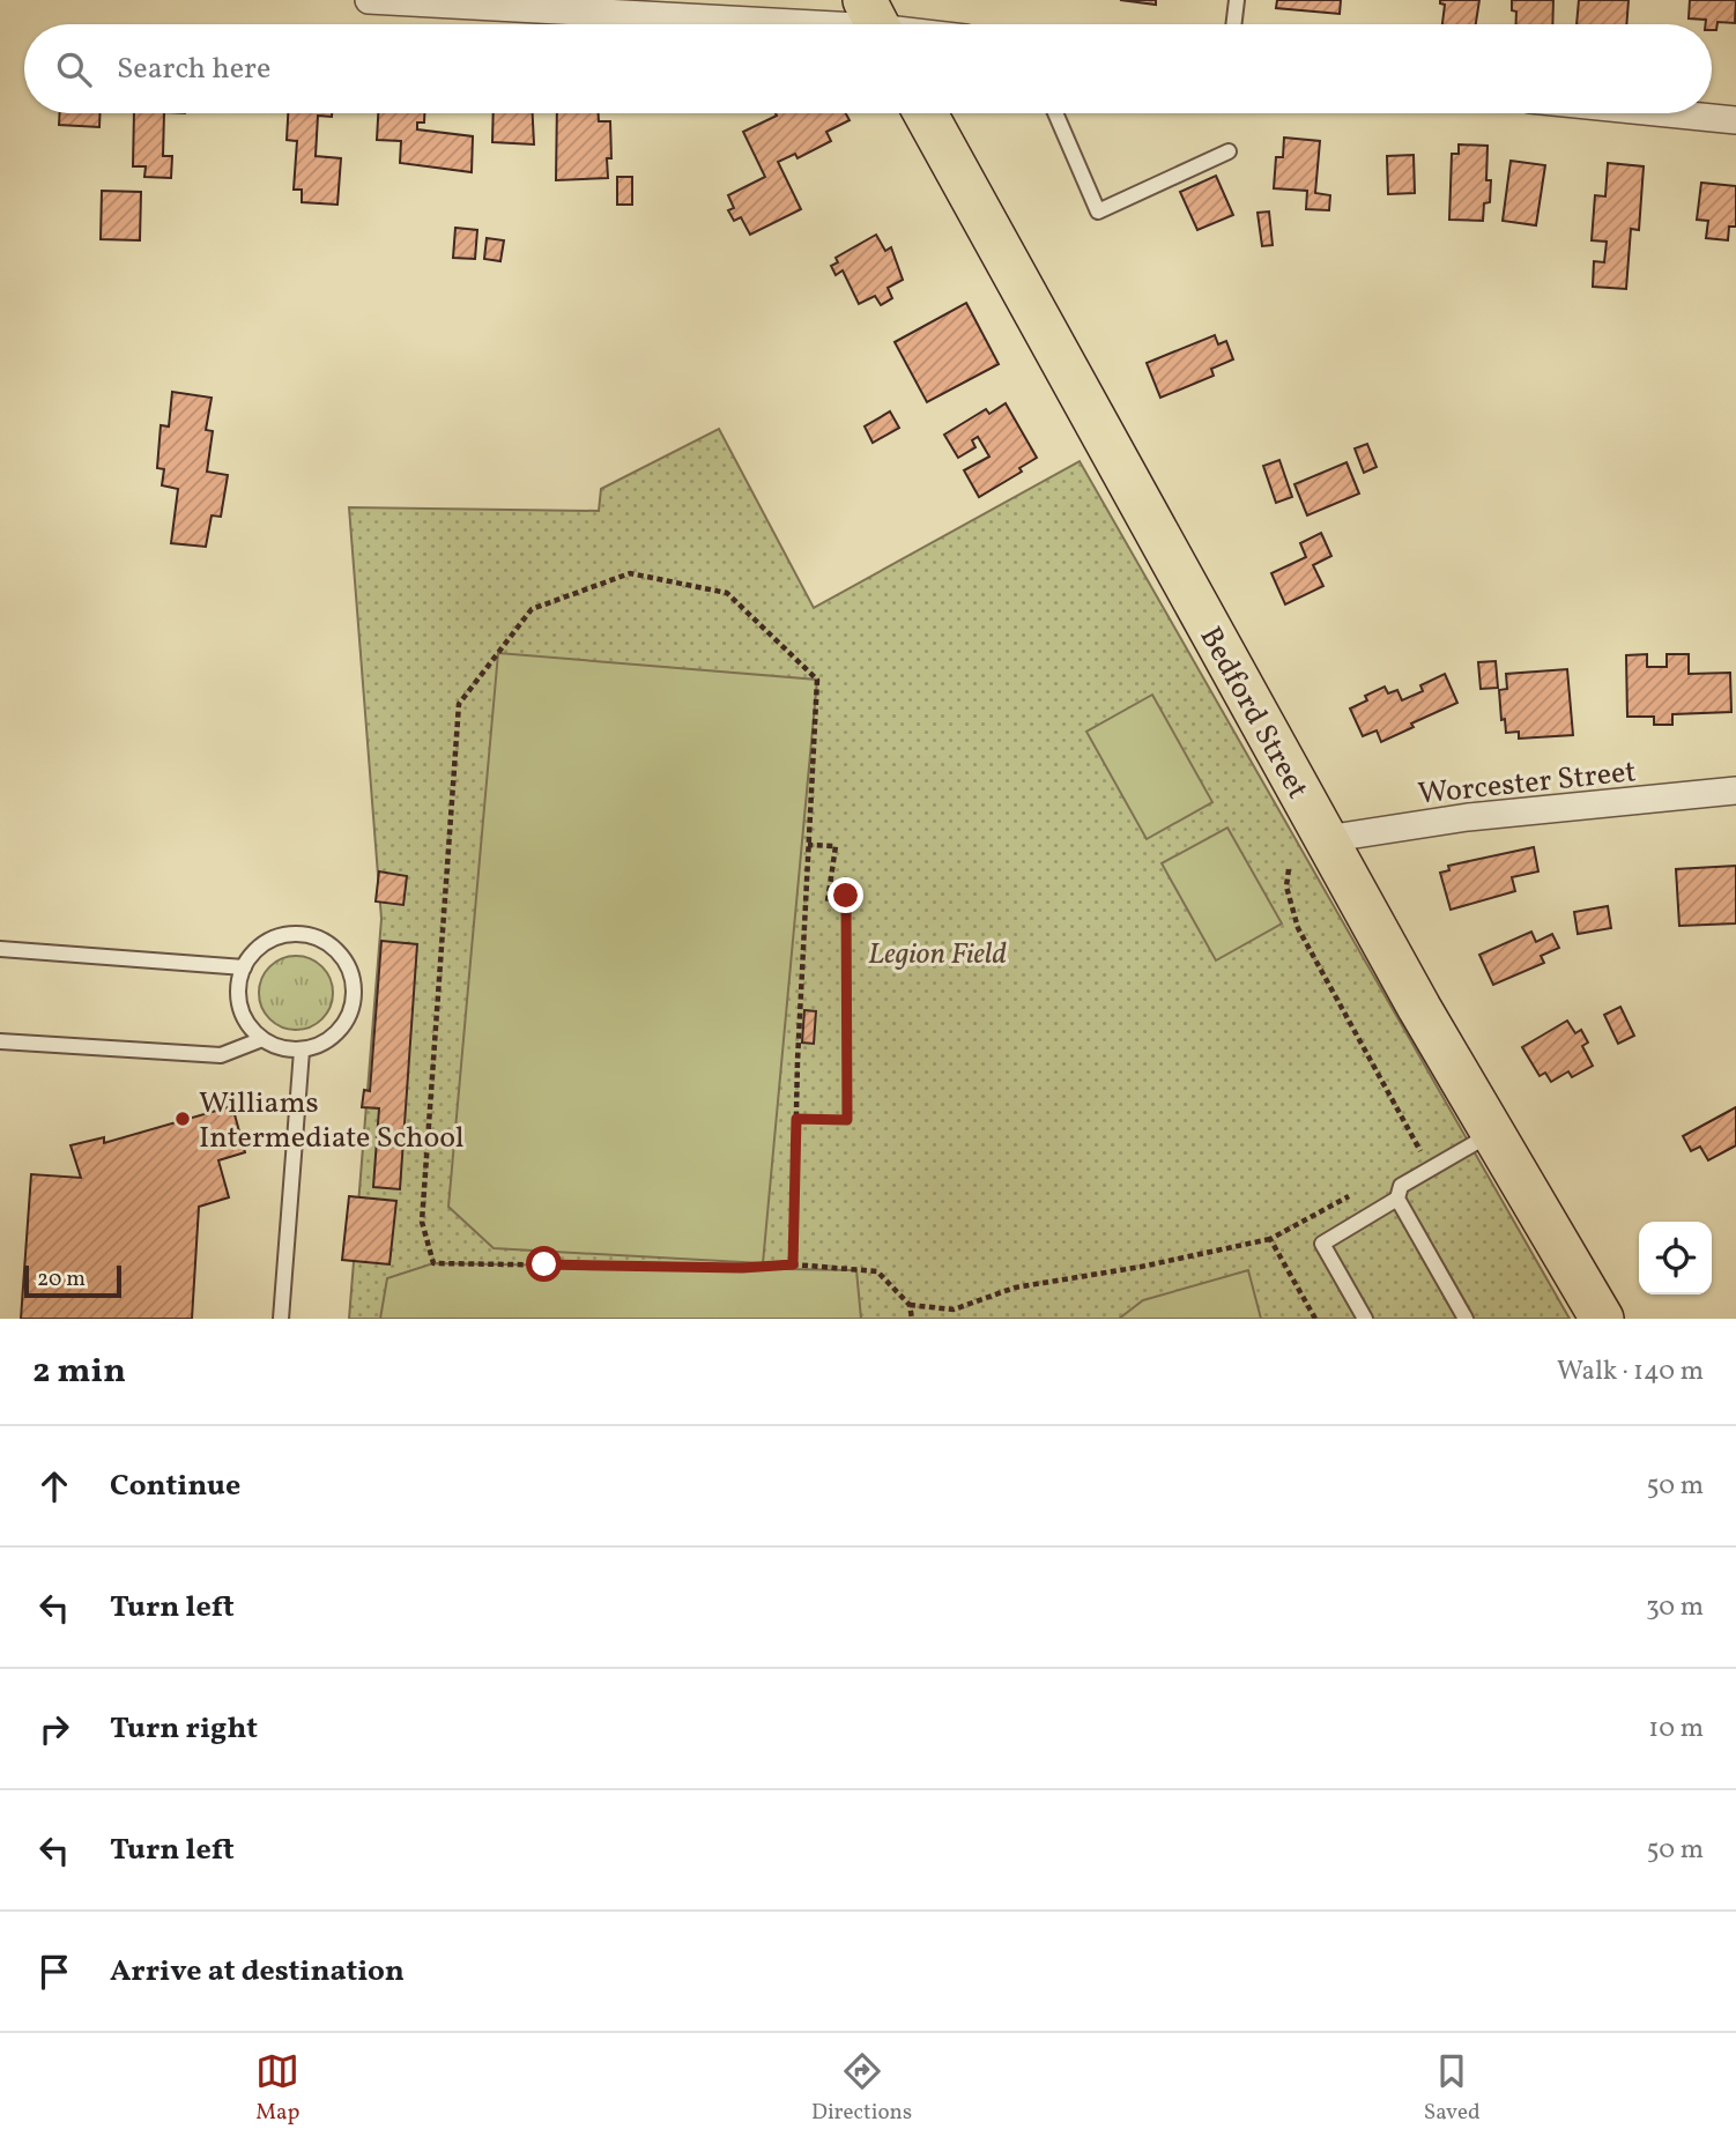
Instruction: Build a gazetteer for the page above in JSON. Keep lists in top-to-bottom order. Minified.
{"streets":{"main road":["Bedford Street"],"street":["Worcester Street"]},"crossings":[["Bedford Street","Worcester Street"]],"parks":["Legion Field"],"places":["Williams Intermediate School"],"scale_bar":"20 m","page":{"search":"Search here","scale":"20 m","heading":["2 min","Walk · 140 m"],"list":[["Continue","50 m"],["Turn left","30 m"],["Turn right","10 m"],["Turn left","50 m"],"Arrive at destination"],"nav":["Map","Directions","Saved"]}}
